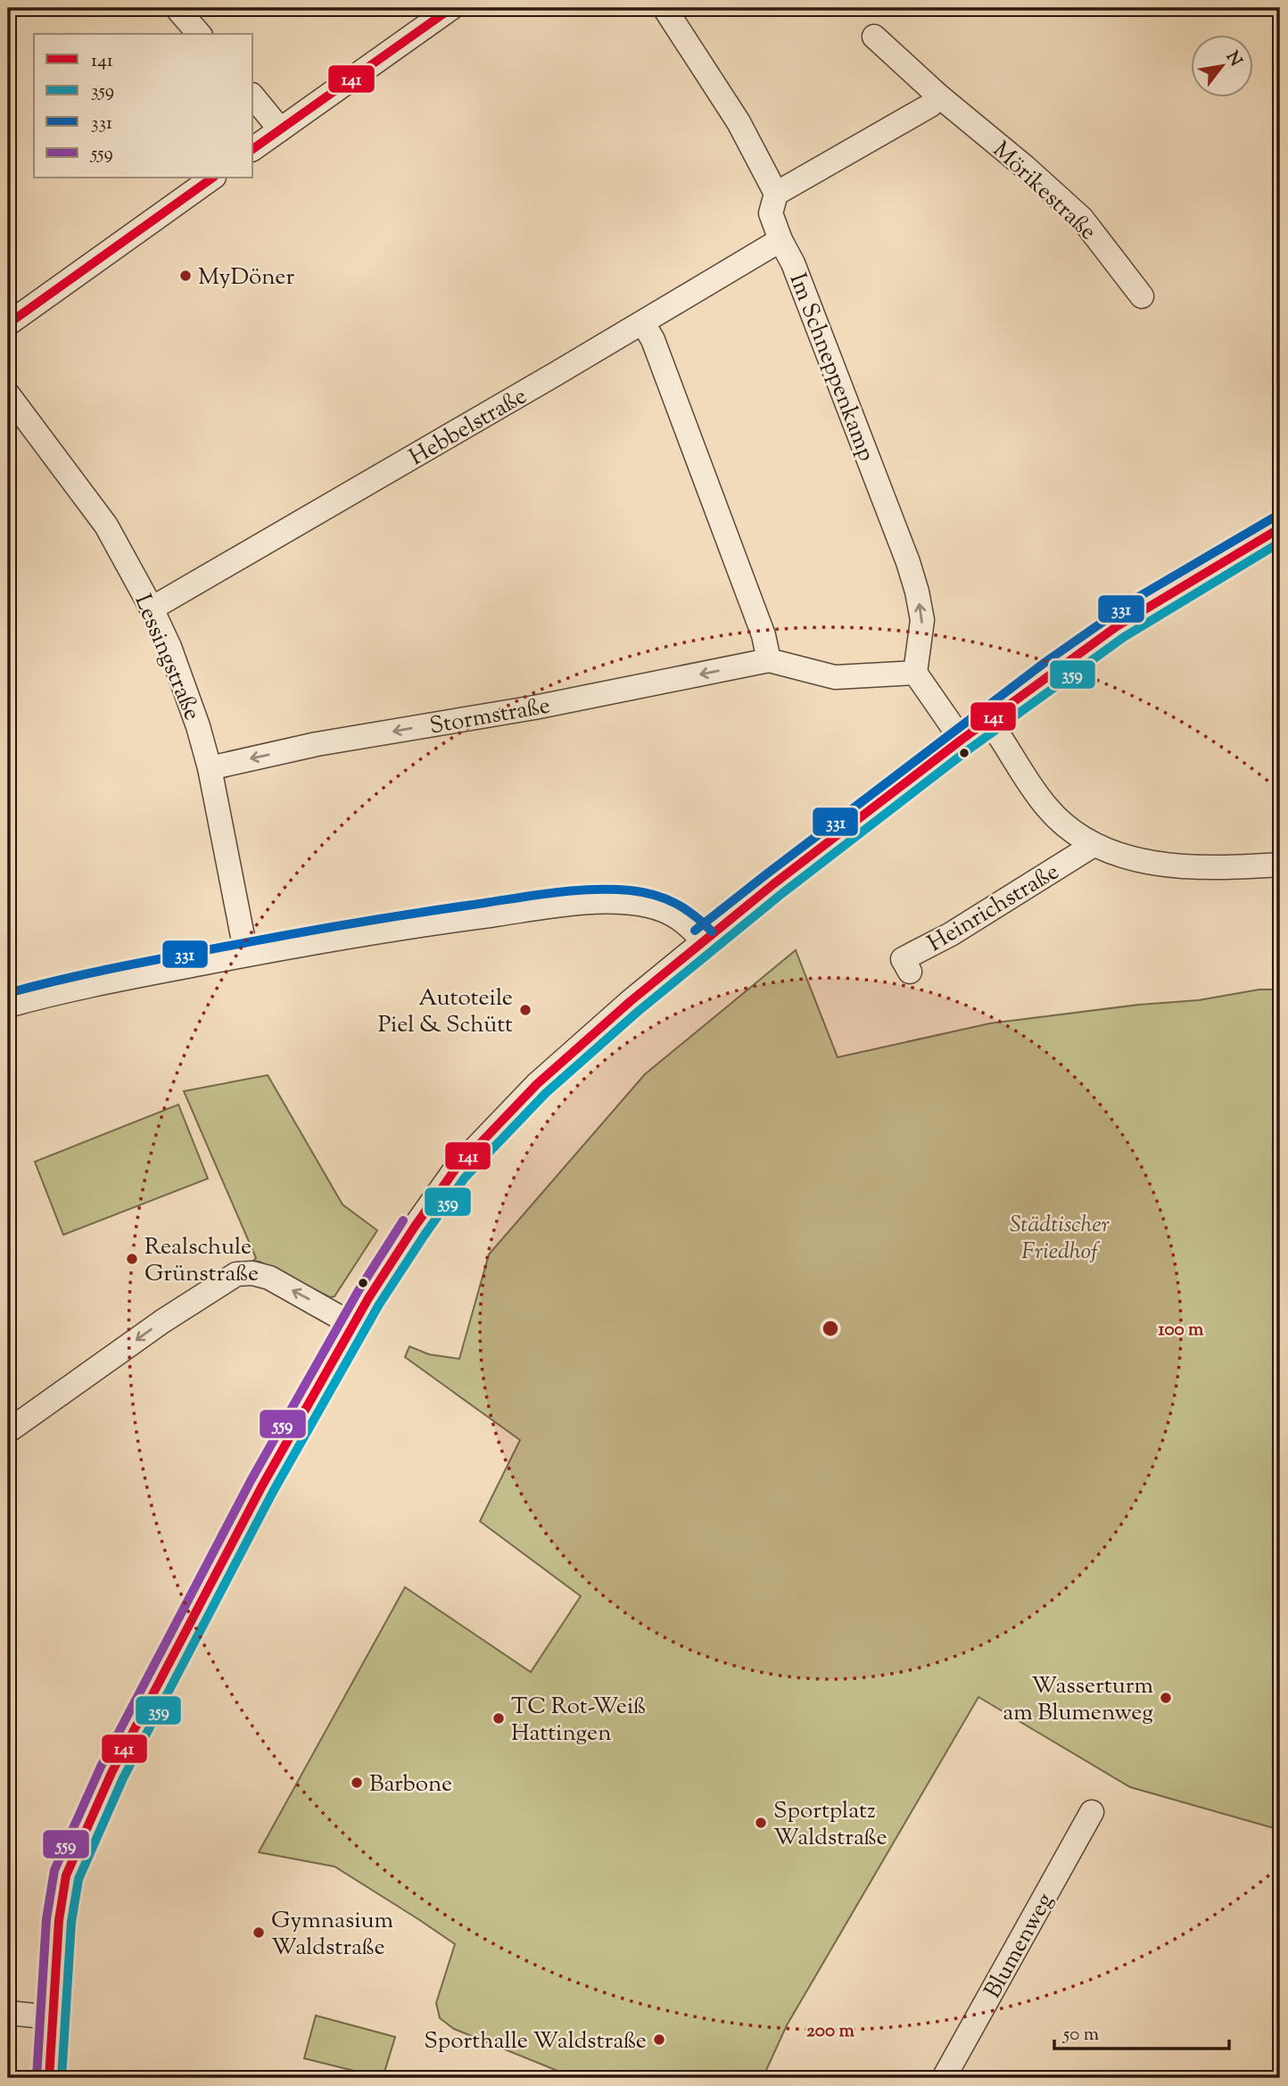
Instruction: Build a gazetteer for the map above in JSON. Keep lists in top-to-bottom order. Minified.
{"streets":{"street":["Mörikestraße","Im Schneppenkamp","Hebbelstraße","Lessingstraße","Stormstraße","Heinrichstraße","Blumenweg"]},"crossings":[["Im Schneppenkamp","Hebbelstraße"],["Hebbelstraße","Lessingstraße"],["Lessingstraße","Stormstraße"]],"parks":["Städtischer Friedhof"],"places":["MyDöner","Autoteile Piel & Schütt","Realschule Grünstraße","Wasserturm am Blumenweg","TC Rot-Weiß Hattingen","Barbone","Sportplatz Waldstraße","Gymnasium Waldstraße","Sporthalle Waldstraße"],"lines":["transit line 141","transit line 331","transit line 359","transit line 559"],"legend":["141","359","331","559"],"scale_bar":"50 m","north":"top right","rings":["100 m","200 m"]}
